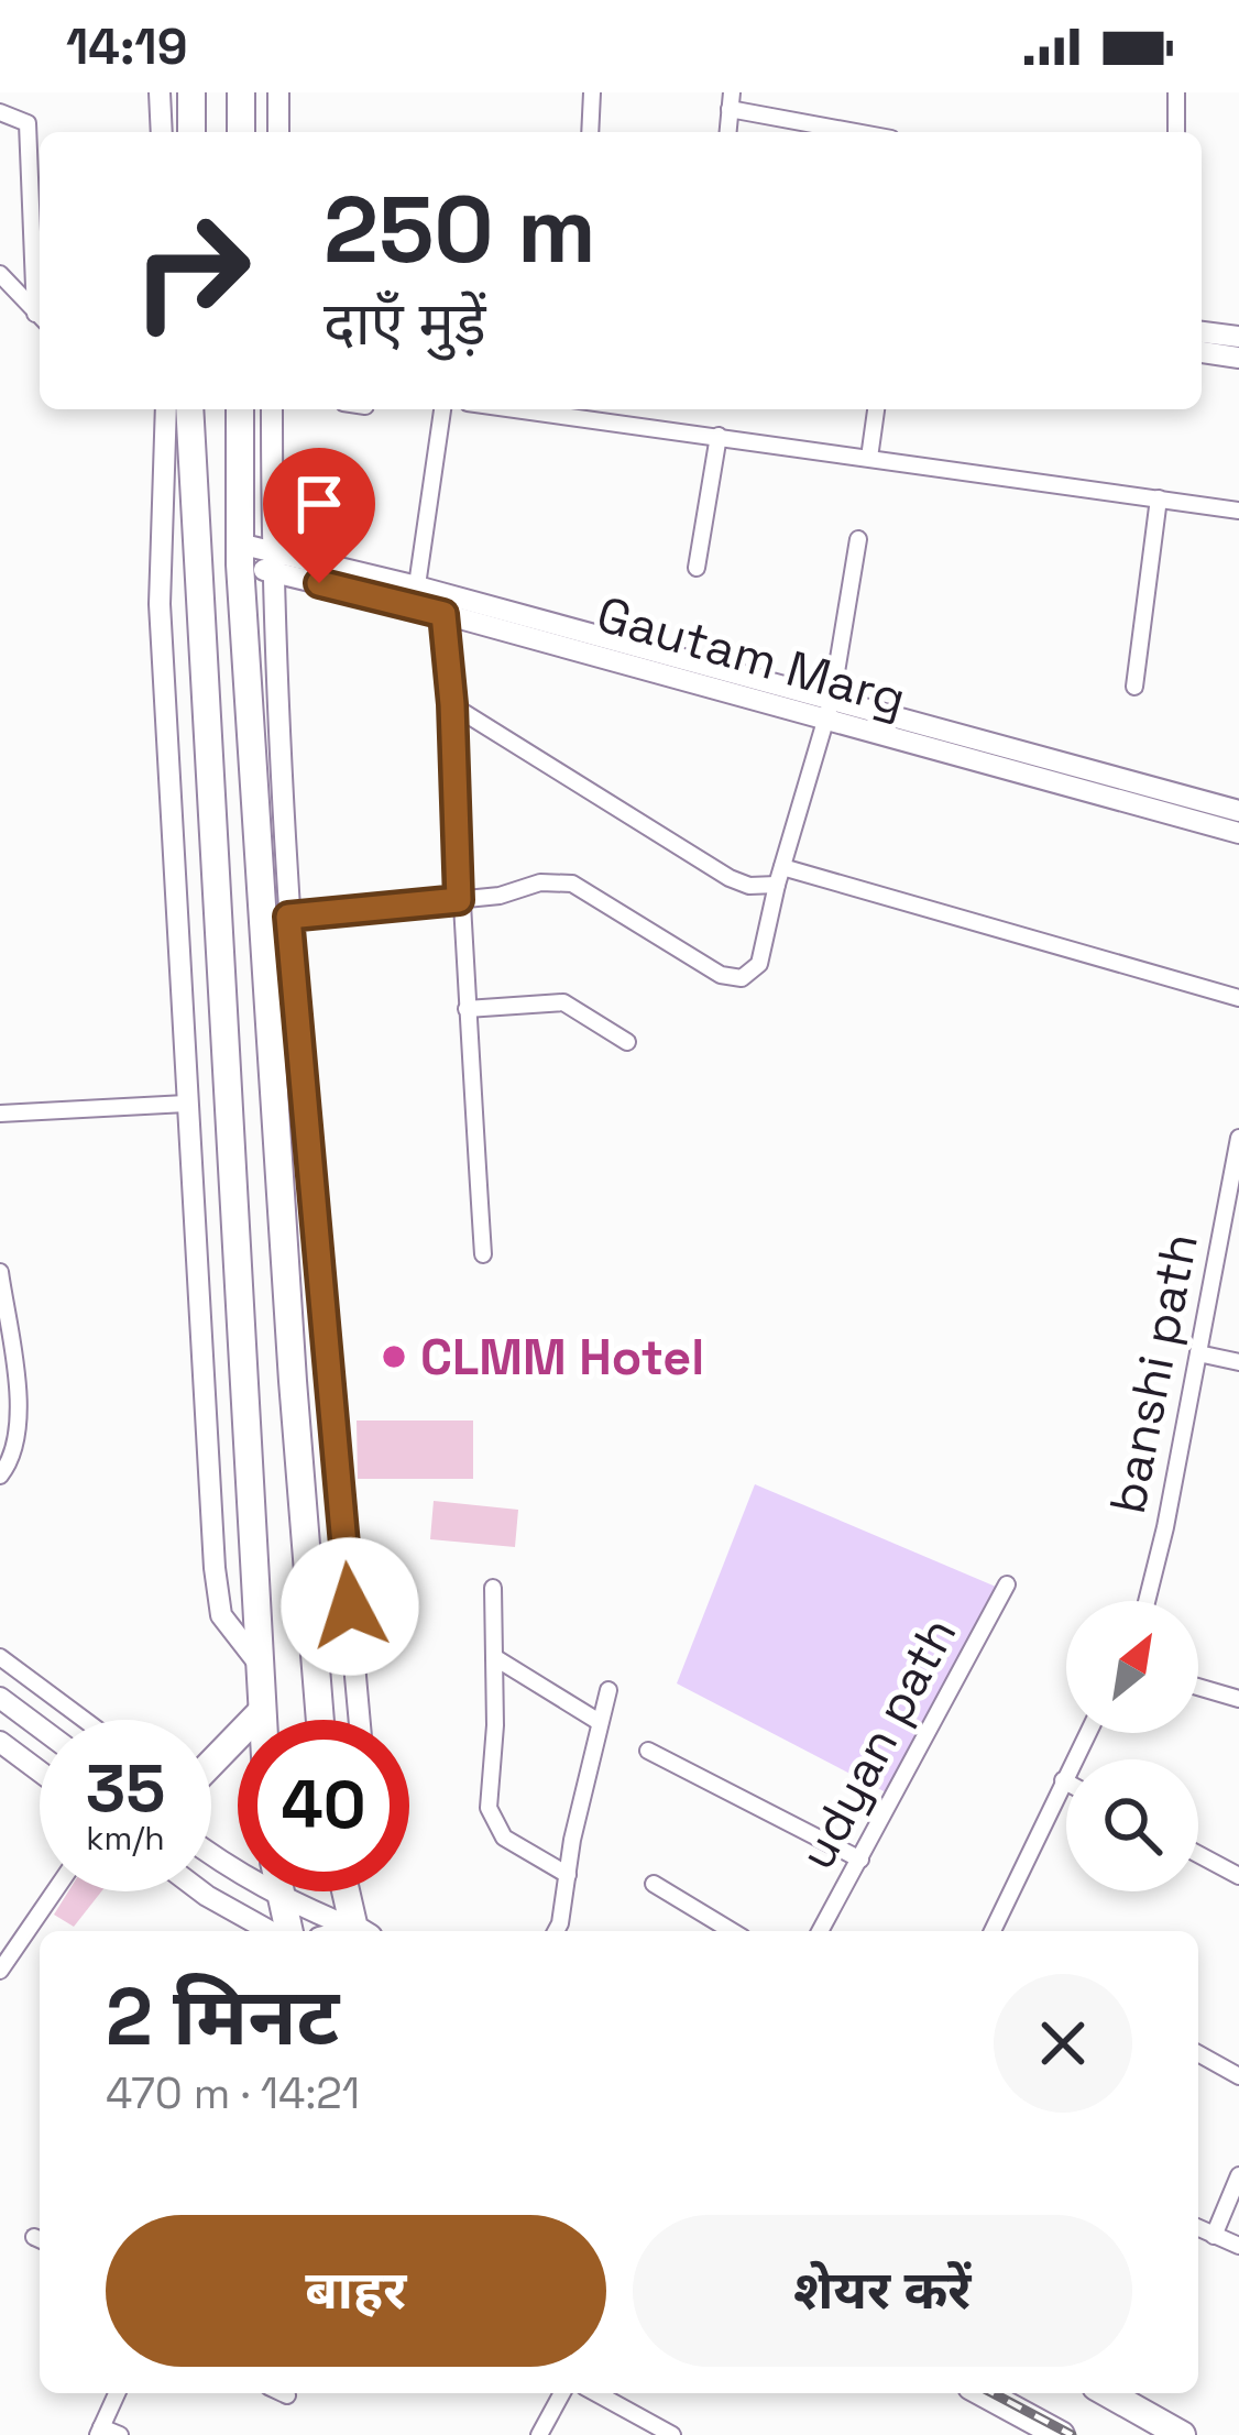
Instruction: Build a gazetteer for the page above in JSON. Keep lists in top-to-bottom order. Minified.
{"streets":{"street":["Gautam Marg","banshi path","udyan path"]},"places":["CLMM Hotel"],"north":"top right","page":{"status":"14:19","turn":["250 m","दाएँ मुड़ें"],"speed":"35 km/h","limit":"40","heading":["2 मिनट","470 m · 14:21"],"buttons":["बाहर","शेयर करें"]}}
